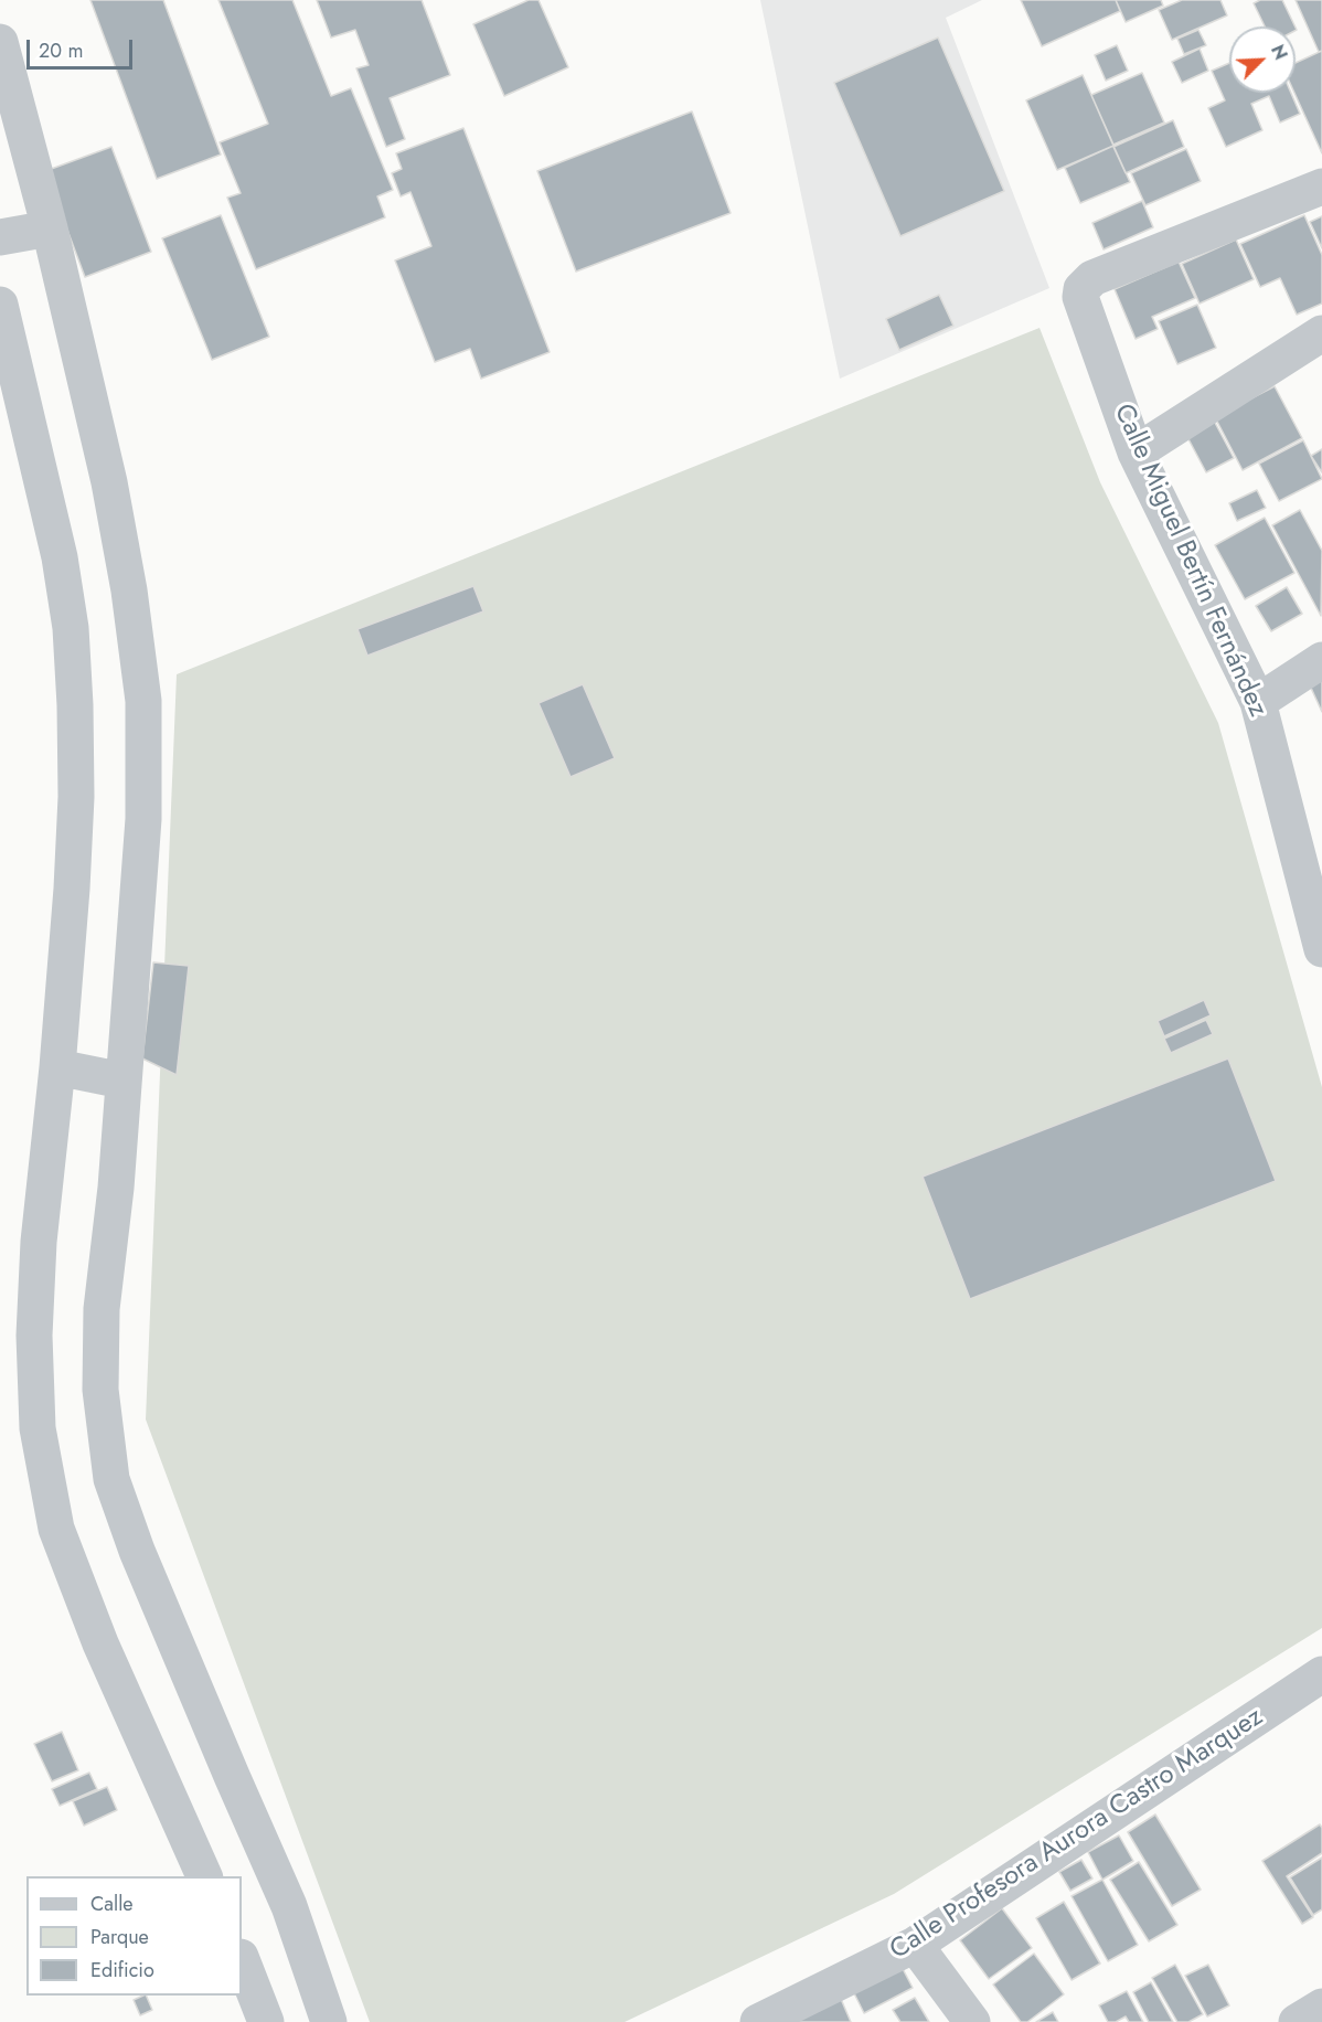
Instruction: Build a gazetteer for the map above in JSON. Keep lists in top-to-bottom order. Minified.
{"streets":{"street":["Calle Miguel Bertín Fernández","Calle Profesora Aurora Castro Marquez"]},"legend":["Calle","Parque","Edificio"],"scale_bar":"20 m","north":"top right"}
